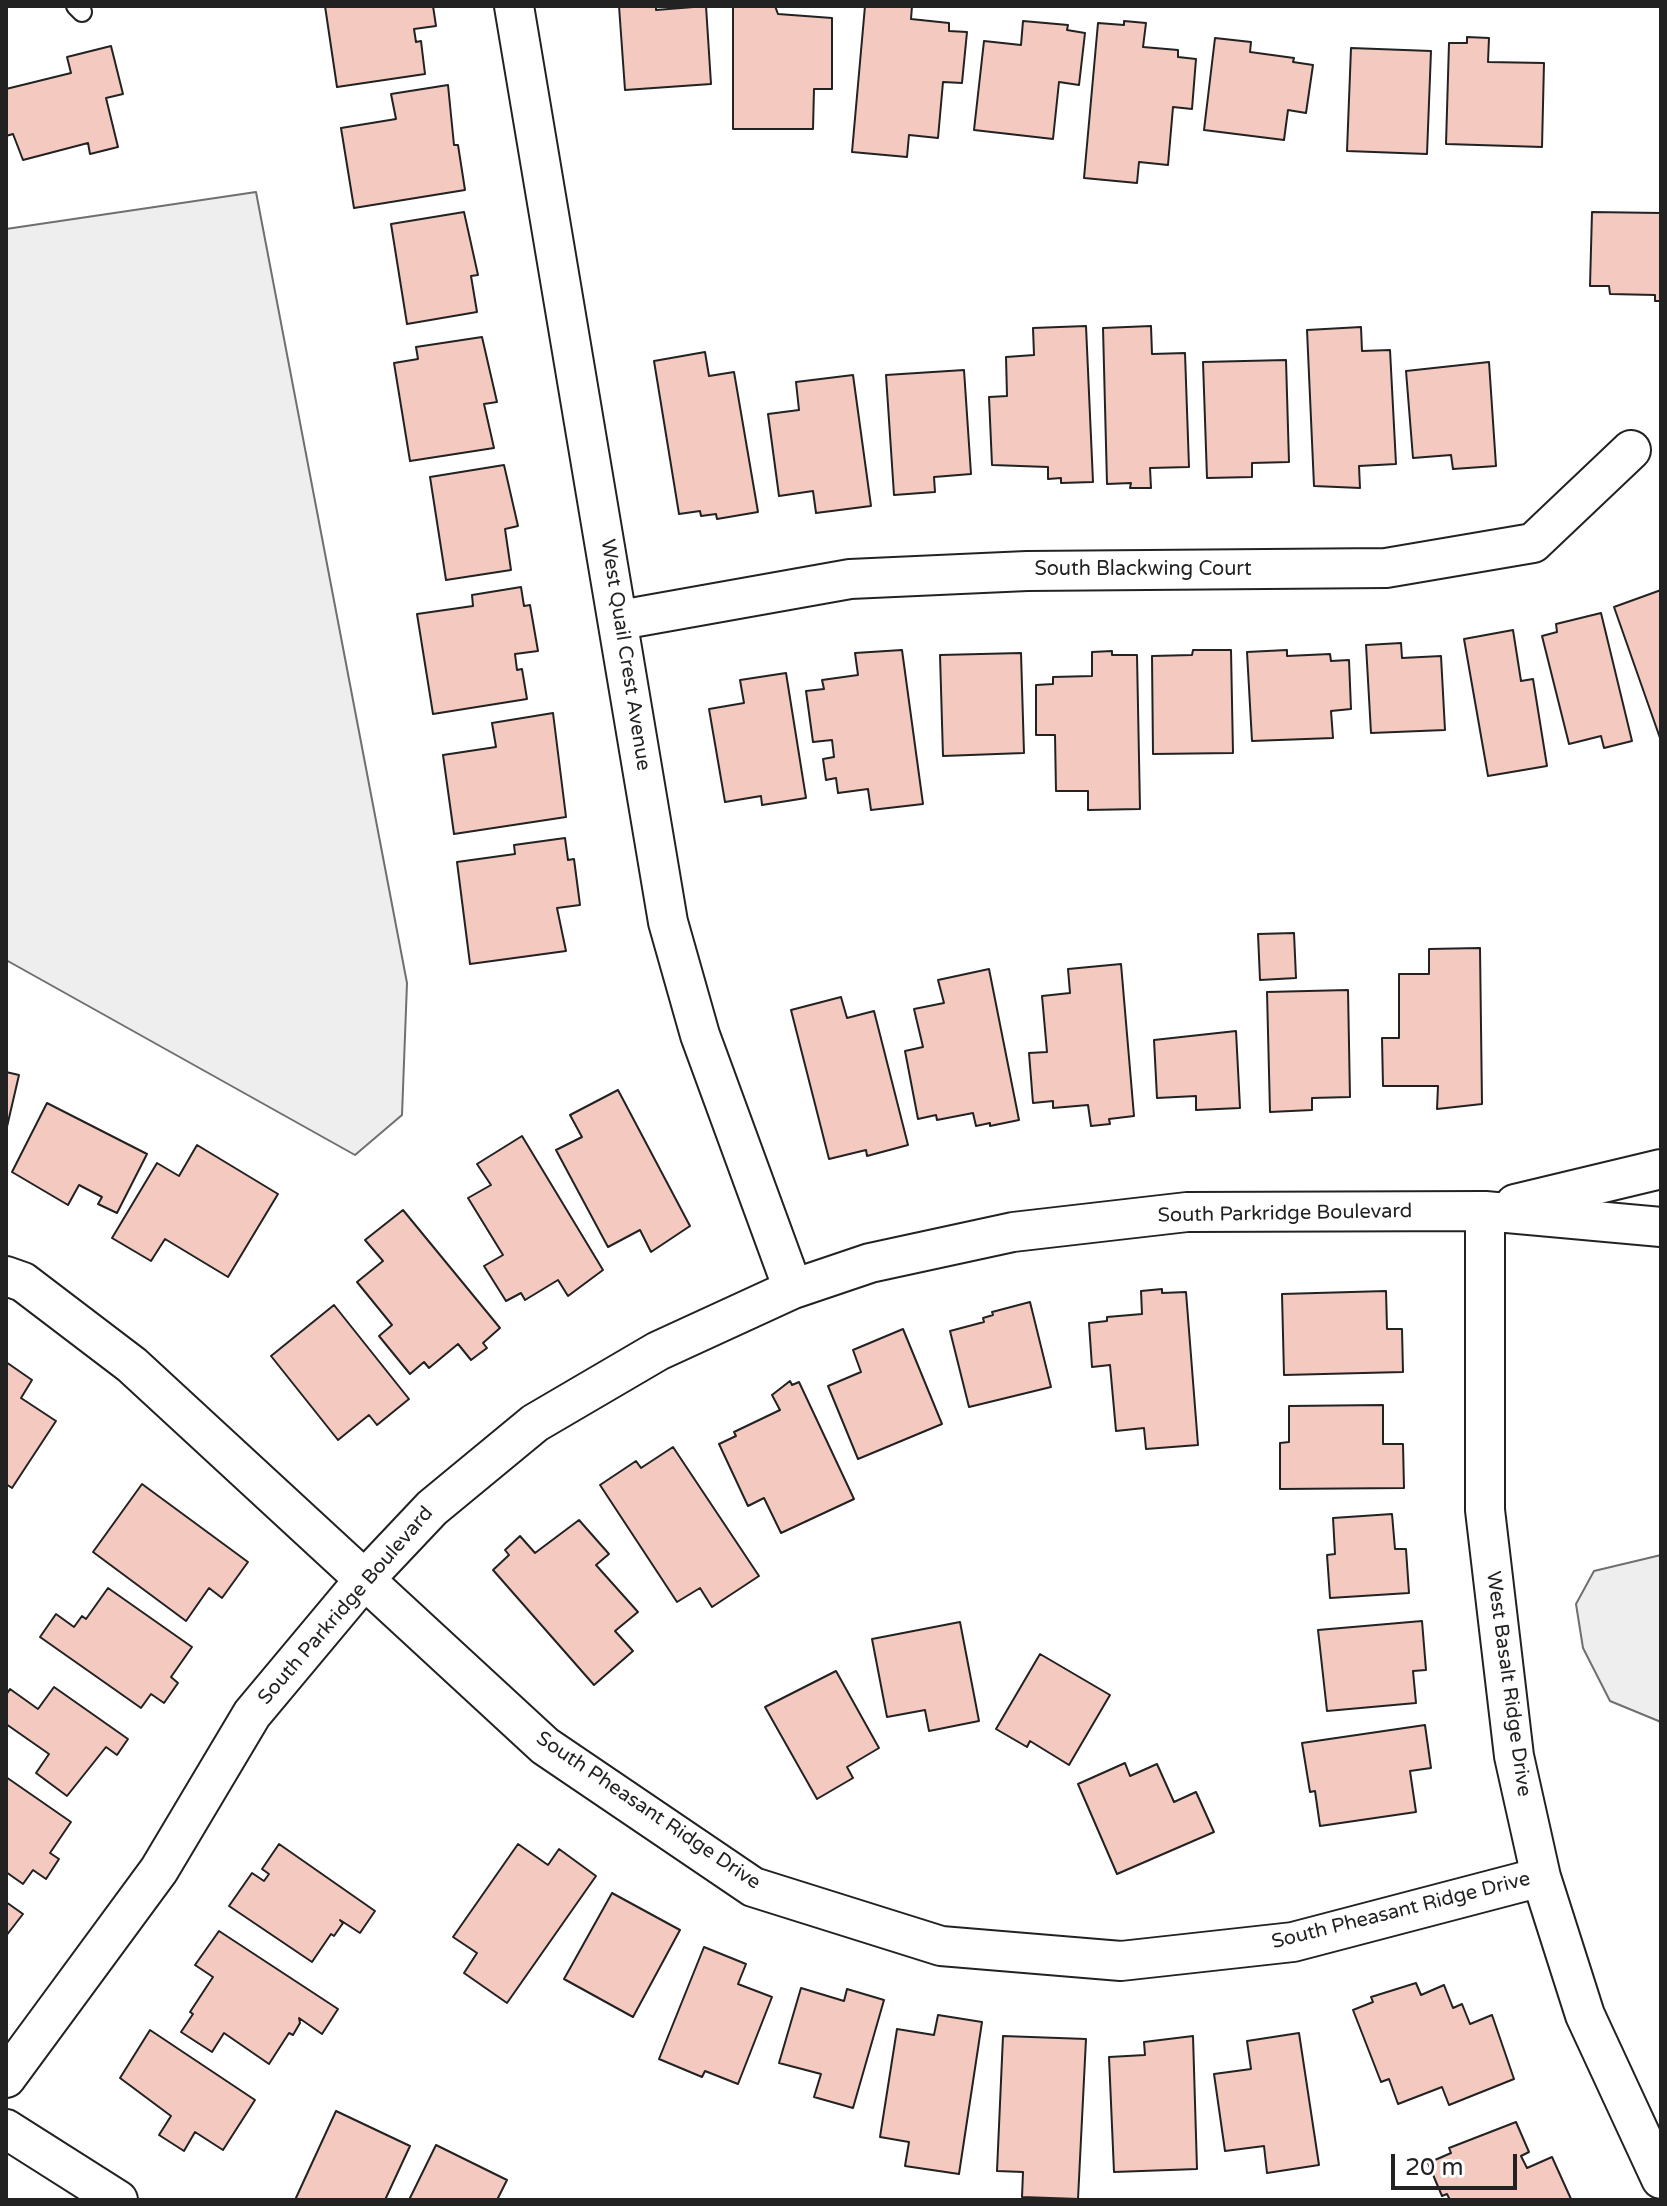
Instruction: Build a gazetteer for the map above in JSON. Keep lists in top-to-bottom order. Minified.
{"streets":{"street":["South Blackwing Court","West Quail Crest Avenue","South Parkridge Boulevard","West Basalt Ridge Drive","South Pheasant Ridge Drive"]},"crossings":[["South Blackwing Court","West Quail Crest Avenue"],["West Quail Crest Avenue","South Parkridge Boulevard"],["South Parkridge Boulevard","West Basalt Ridge Drive"],["South Parkridge Boulevard","South Pheasant Ridge Drive"],["West Basalt Ridge Drive","South Pheasant Ridge Drive"]],"scale_bar":"20 m"}
